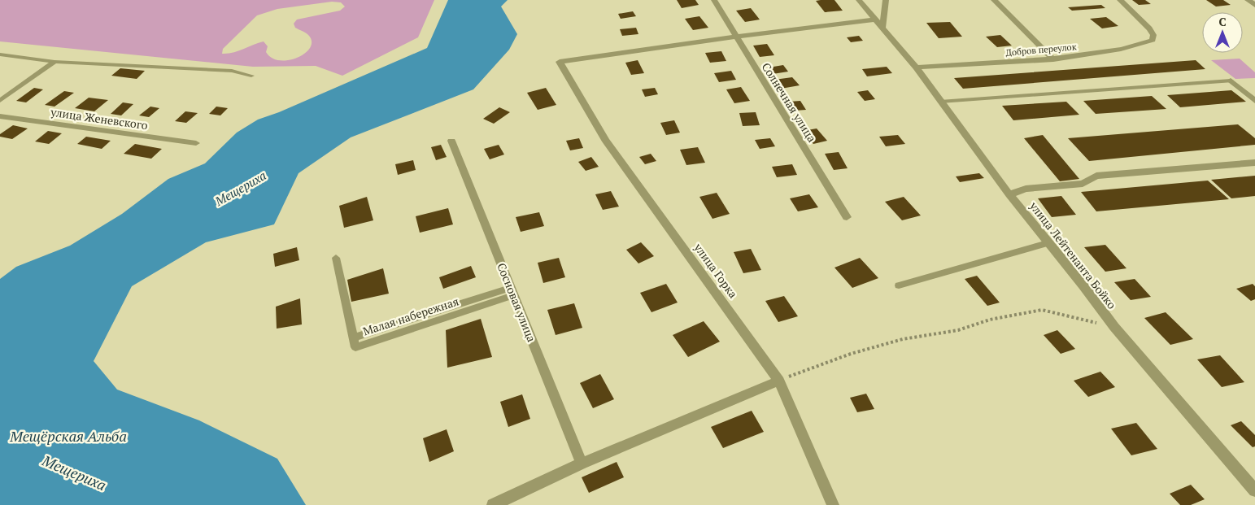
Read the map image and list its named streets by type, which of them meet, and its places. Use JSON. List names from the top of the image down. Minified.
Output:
{"streets":{"street":["Добров переулок","Солнечная улица","улица Женевского","улица Лейтенанта Бойко","улица Горка","Сосновая улица"],"lane":["Малая набережная"]},"crossings":[["Добров переулок","улица Лейтенанта Бойко"],["Солнечная улица","улица Горка"],["Сосновая улица","Малая набережная"]],"water":["Мещериха","Мещёрская Альба"],"north":"top"}
